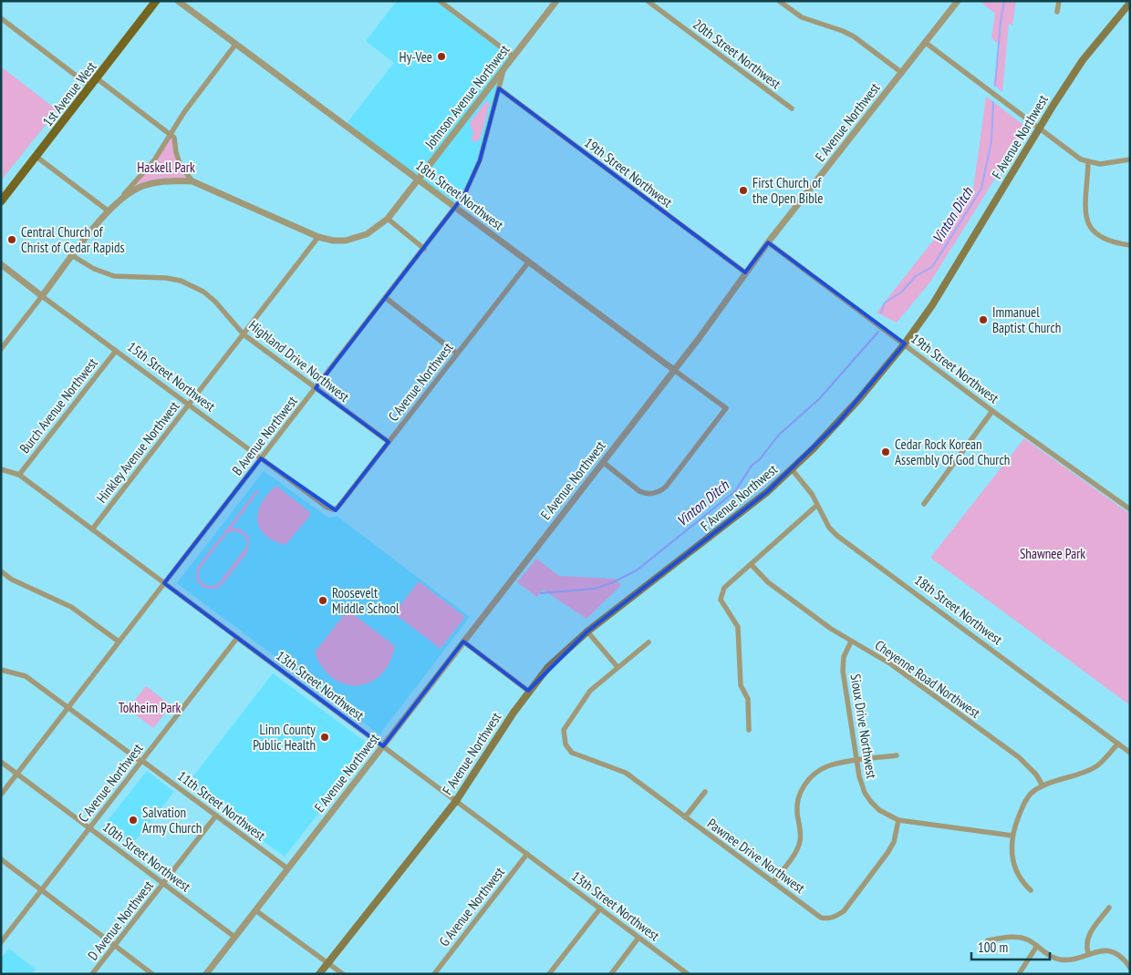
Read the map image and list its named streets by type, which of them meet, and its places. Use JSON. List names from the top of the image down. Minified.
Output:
{"streets":{"main road":["1st Avenue West","F Avenue Northwest"],"street":["20th Street Northwest","Johnson Avenue Northwest","E Avenue Northwest","19th Street Northwest","18th Street Northwest","Highland Drive Northwest","15th Street Northwest","C Avenue Northwest","Burch Avenue Northwest","B Avenue Northwest","Hinkley Avenue Northwest","Cheyenne Road Northwest","13th Street Northwest","Sioux Drive Northwest","11th Street Northwest","Pawnee Drive Northwest","10th Street Northwest","G Avenue Northwest","D Avenue Northwest"]},"crossings":[["Johnson Avenue Northwest","18th Street Northwest"],["Johnson Avenue Northwest","Highland Drive Northwest"],["Johnson Avenue Northwest","15th Street Northwest"],["Johnson Avenue Northwest","B Avenue Northwest"],["Johnson Avenue Northwest","Hinkley Avenue Northwest"],["E Avenue Northwest","19th Street Northwest"],["E Avenue Northwest","18th Street Northwest"],["E Avenue Northwest","13th Street Northwest"],["E Avenue Northwest","11th Street Northwest"],["E Avenue Northwest","10th Street Northwest"],["F Avenue Northwest","19th Street Northwest"],["F Avenue Northwest","18th Street Northwest"],["F Avenue Northwest","13th Street Northwest"],["19th Street Northwest","B Avenue Northwest"],["18th Street Northwest","C Avenue Northwest"],["18th Street Northwest","B Avenue Northwest"],["Highland Drive Northwest","C Avenue Northwest"],["Highland Drive Northwest","B Avenue Northwest"],["Highland Drive Northwest","Hinkley Avenue Northwest"],["15th Street Northwest","C Avenue Northwest"],["15th Street Northwest","Burch Avenue Northwest"],["15th Street Northwest","B Avenue Northwest"],["15th Street Northwest","Hinkley Avenue Northwest"],["C Avenue Northwest","13th Street Northwest"],["C Avenue Northwest","11th Street Northwest"],["C Avenue Northwest","10th Street Northwest"],["Burch Avenue Northwest","13th Street Northwest"],["B Avenue Northwest","13th Street Northwest"],["B Avenue Northwest","11th Street Northwest"],["B Avenue Northwest","10th Street Northwest"],["Hinkley Avenue Northwest","13th Street Northwest"],["Cheyenne Road Northwest","Sioux Drive Northwest"],["13th Street Northwest","G Avenue Northwest"],["Sioux Drive Northwest","Pawnee Drive Northwest"],["11th Street Northwest","D Avenue Northwest"],["10th Street Northwest","D Avenue Northwest"]],"water":["Vinton Ditch"],"parks":["Haskell Park","Shawnee Park","Tokheim Park"],"places":["Hy-Vee","First Church of the Open Bible","Central Church of Christ of Cedar Rapids","Immanuel Baptist Church","Cedar Rock Korean Assembly Of God Church","Roosevelt Middle School","Linn County Public Health","Salvation Army Church"],"scale_bar":"100 m"}
